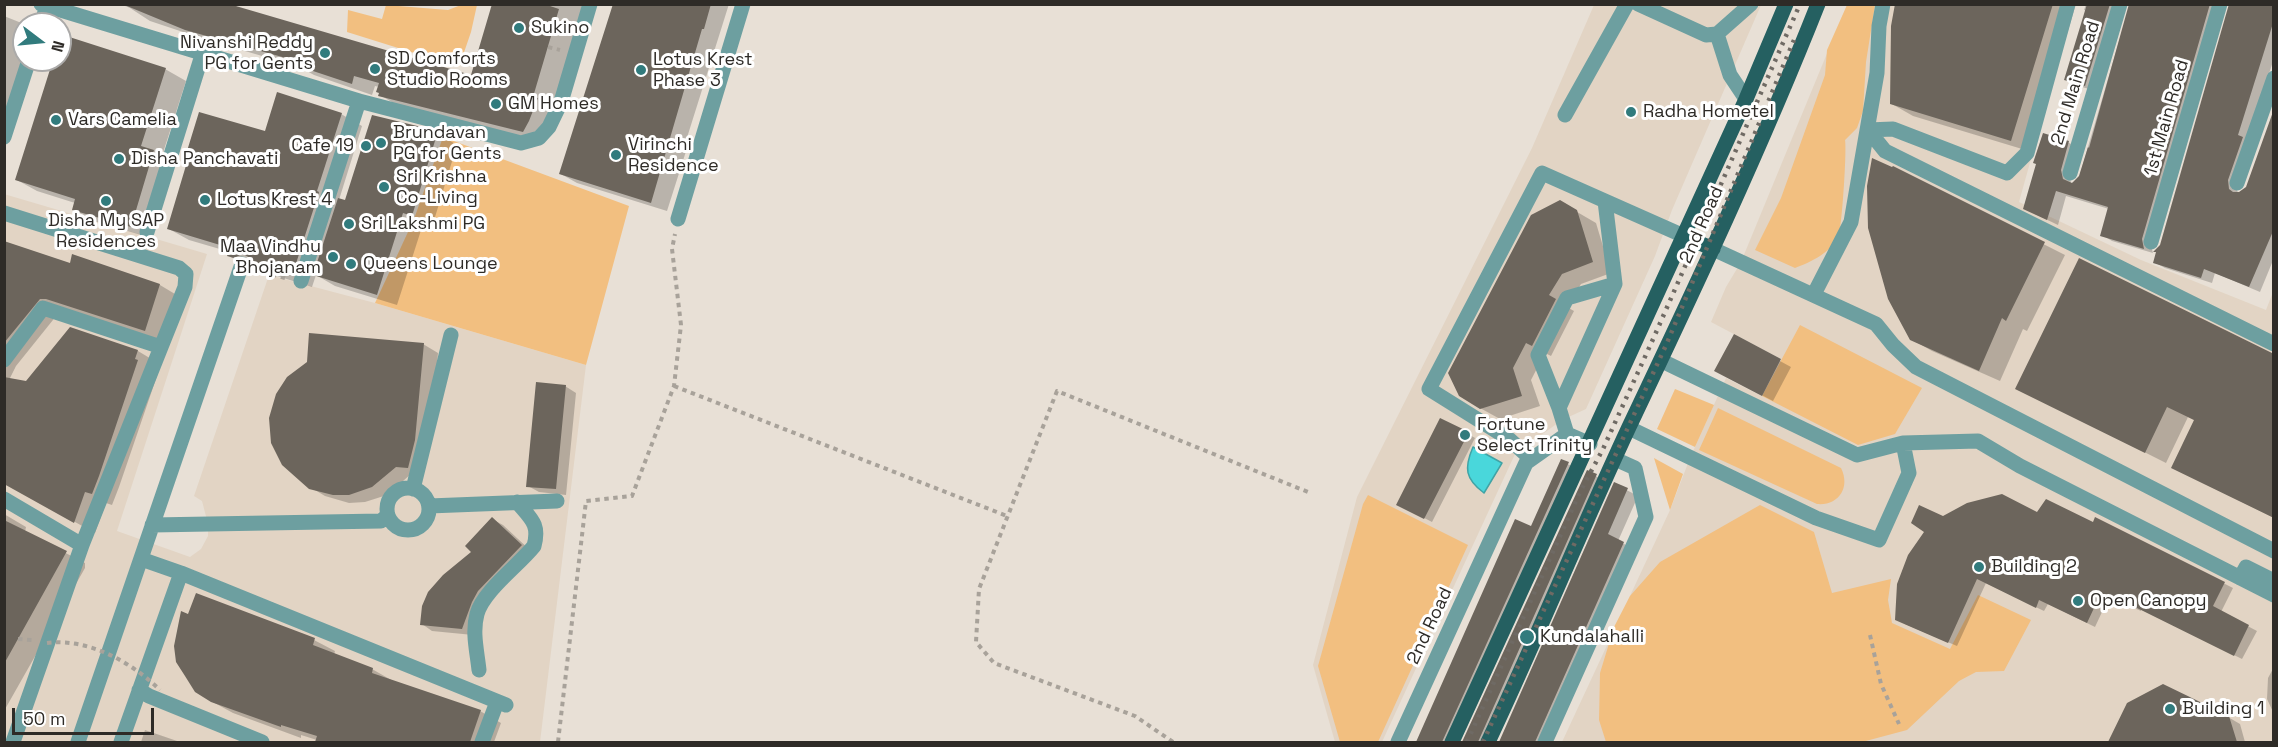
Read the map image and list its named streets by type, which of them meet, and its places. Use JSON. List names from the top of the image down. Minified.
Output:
{"streets":{"main road":["2nd Road"],"street":["2nd Main Road","1st Main Road"]},"places":["Sukino","Nivanshi Reddy PG for Gents","SD Comforts Studio Rooms","Lotus Krest Phase 3","GM Homes","Radha Hometel","Vars Camelia","Brundavan PG for Gents","Cafe 19","Virinchi Residence","Disha Panchavati","Sri Krishna Co-Living","Lotus Krest 4","Disha My SAP Residences","Sri Lakshmi PG","Maa Vindhu Bhojanam","Queens Lounge","Fortune Select Trinity","Building 2","Open Canopy","Kundalahalli","Building 1"],"scale_bar":"50 m","north":"right"}
